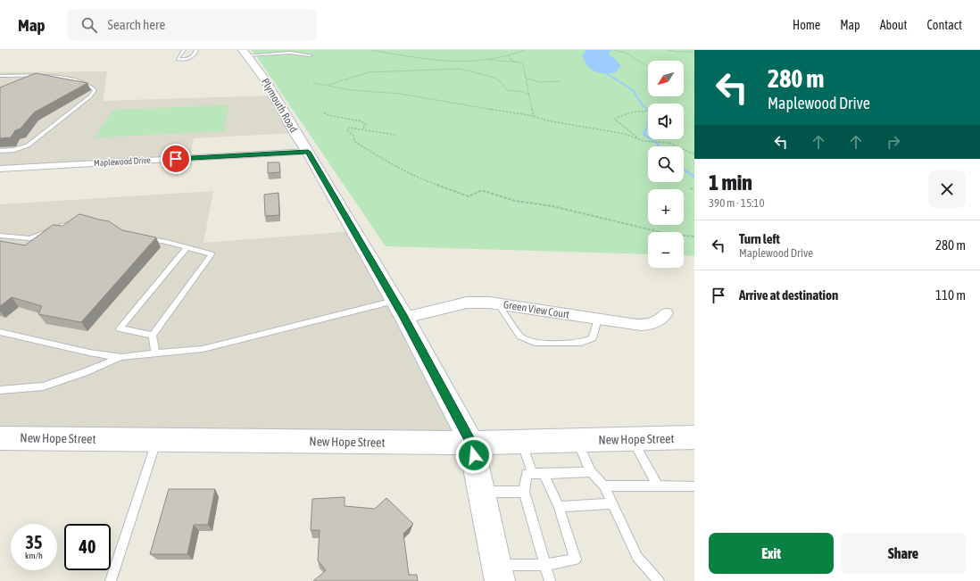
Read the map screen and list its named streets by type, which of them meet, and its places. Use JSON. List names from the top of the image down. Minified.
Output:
{"streets":{"street":["Plymouth Road","Maplewood Drive","Green View Court","New Hope Street"]},"crossings":[["Plymouth Road","Maplewood Drive"],["Plymouth Road","Green View Court"],["Plymouth Road","New Hope Street"]],"north":"bottom left","page":{"header":"Map","search":"Search here","nav":["Home","Map","About","Contact"],"turn":["280 m","Maplewood Drive"],"map_buttons":["+","−"],"heading":["1 min","390 m · 15:10"],"list":[{"name":"Turn left","note":"Maplewood Drive","value":"280 m"},{"name":"Arrive at destination","value":"110 m"}],"speed":"35 km/h","limit":"40","buttons":["Exit","Share"]}}
